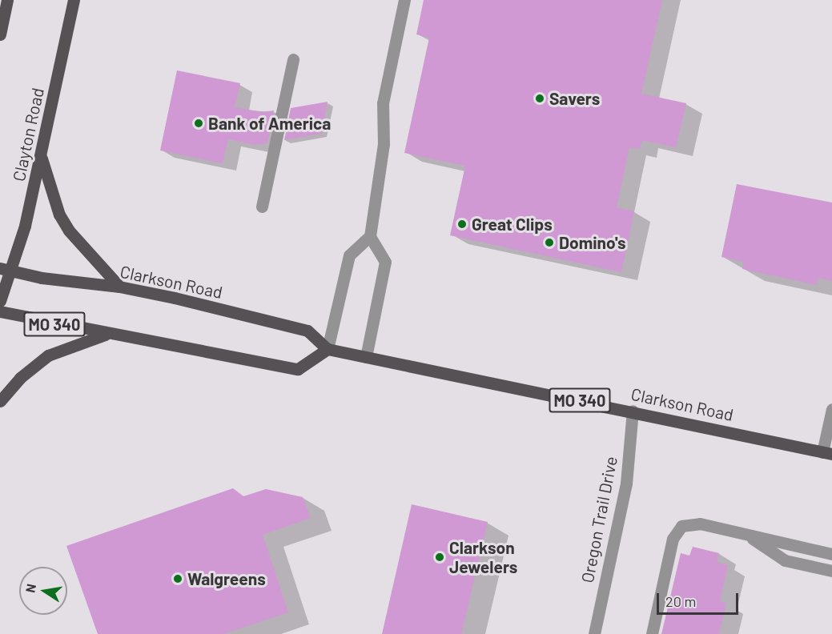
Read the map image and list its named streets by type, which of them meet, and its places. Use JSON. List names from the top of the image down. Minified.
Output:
{"streets":{"main road":["Clayton Road","Clarkson Road","MO 340"],"lane":["Oregon Trail Drive"]},"crossings":[["Clayton Road","Clarkson Road"],["Clarkson Road","MO 340"],["Clarkson Road","Oregon Trail Drive"]],"places":["Savers","Bank of America","Great Clips","Domino's","Clarkson Jewelers","Walgreens"],"scale_bar":"20 m","north":"left"}
